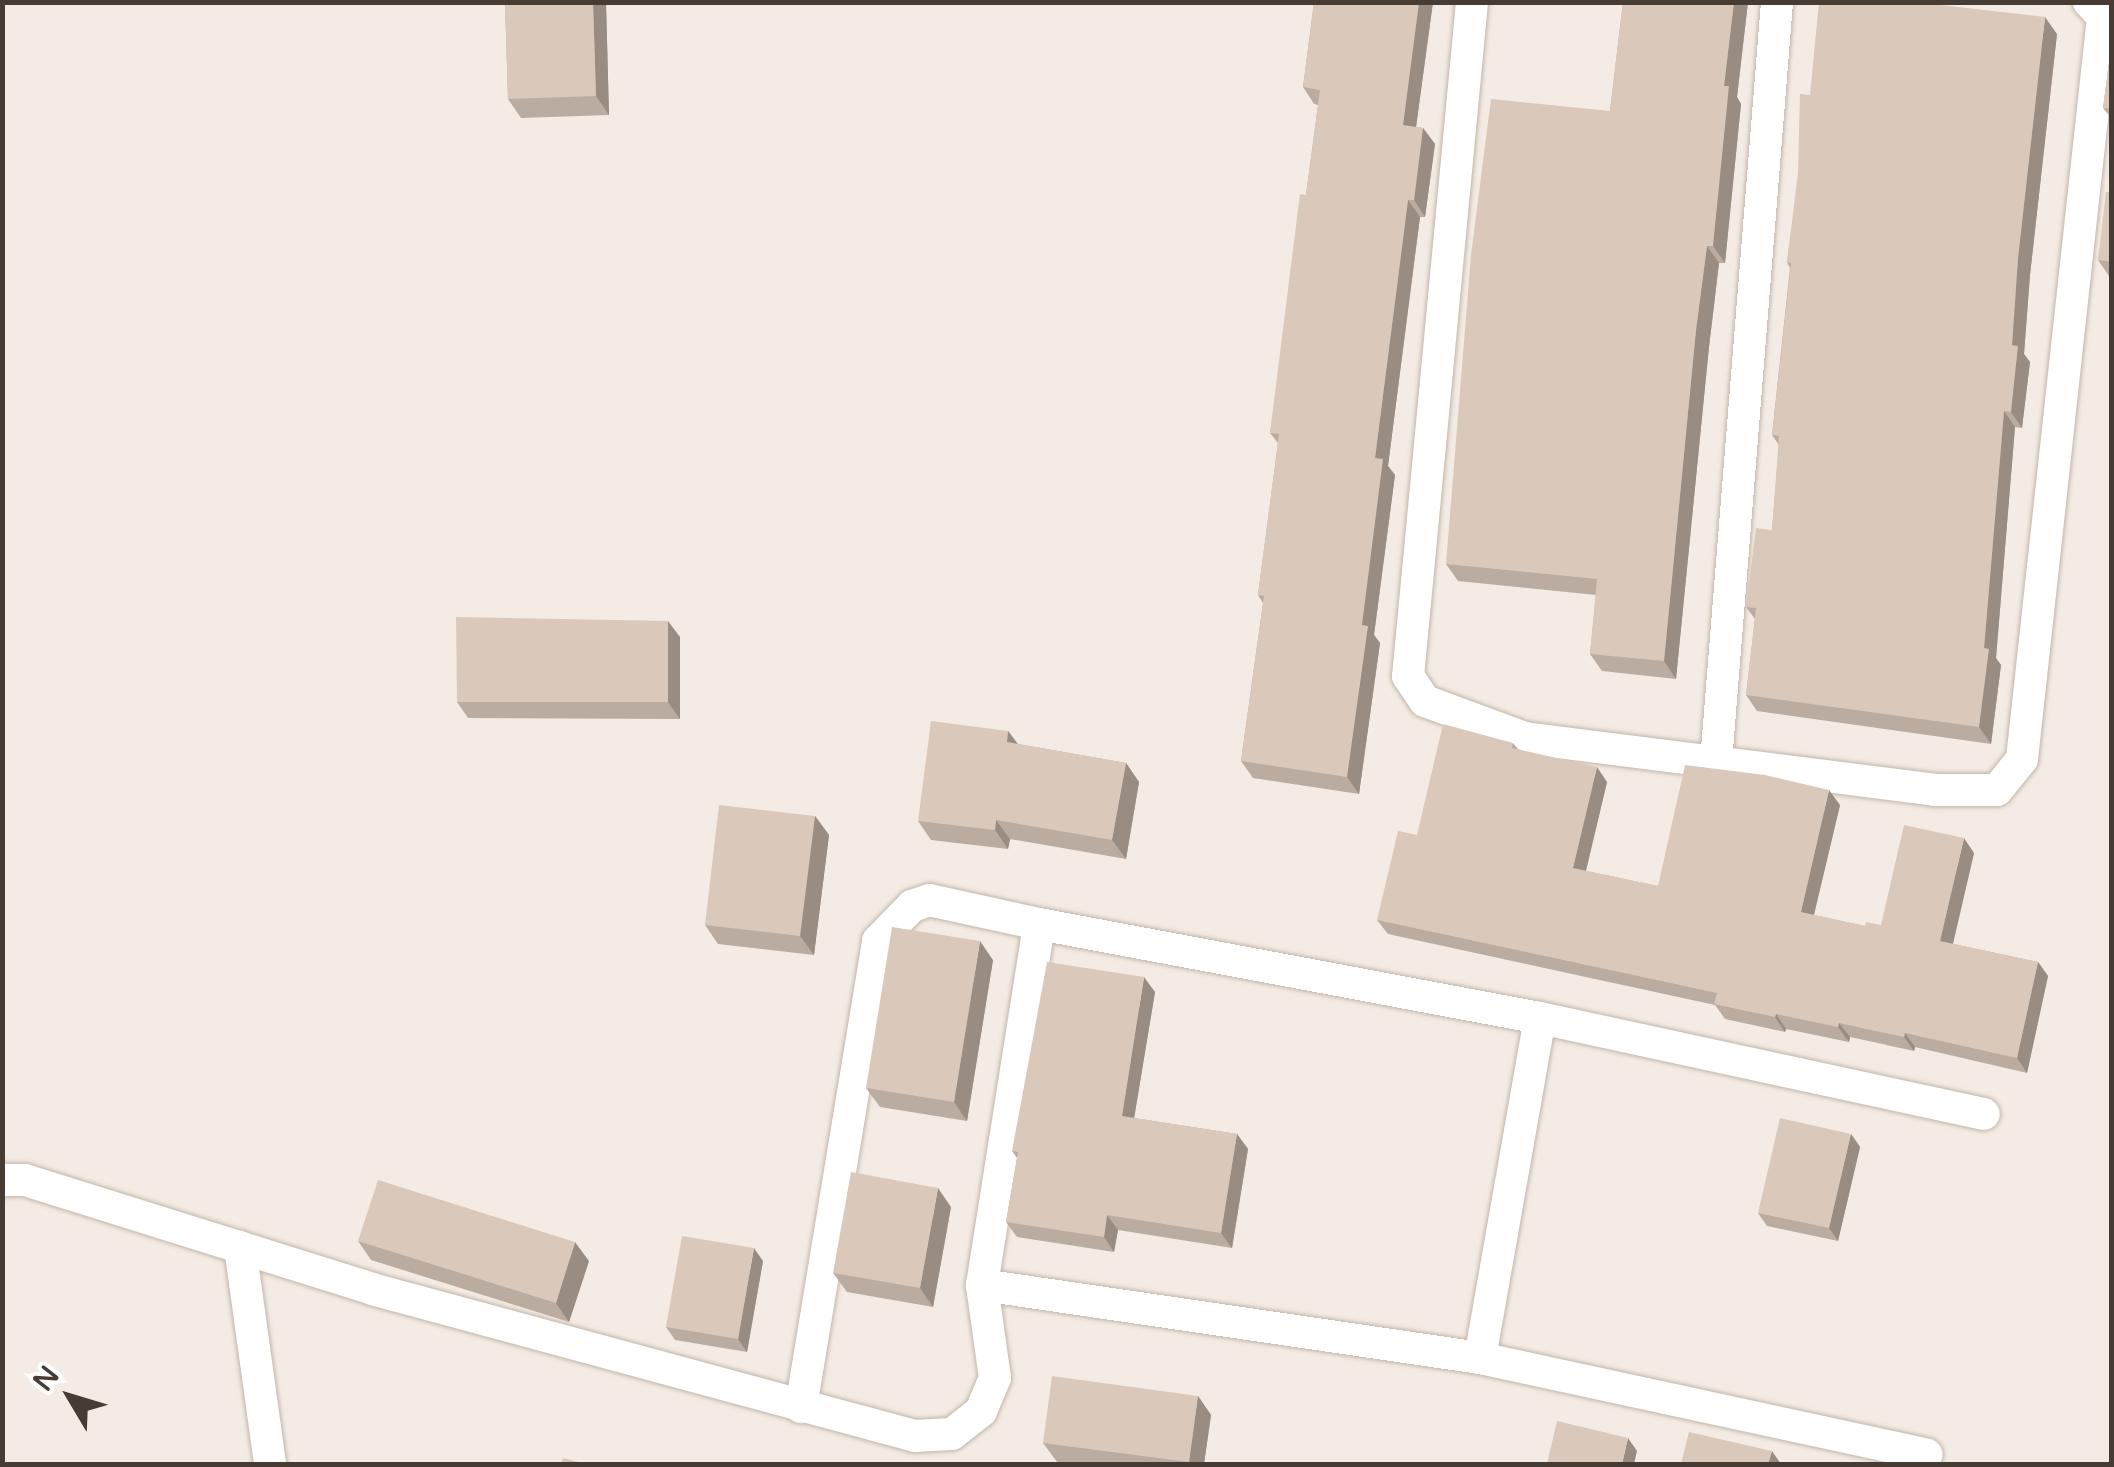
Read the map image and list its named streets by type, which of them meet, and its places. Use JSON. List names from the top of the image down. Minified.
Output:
{"north":"top left"}
